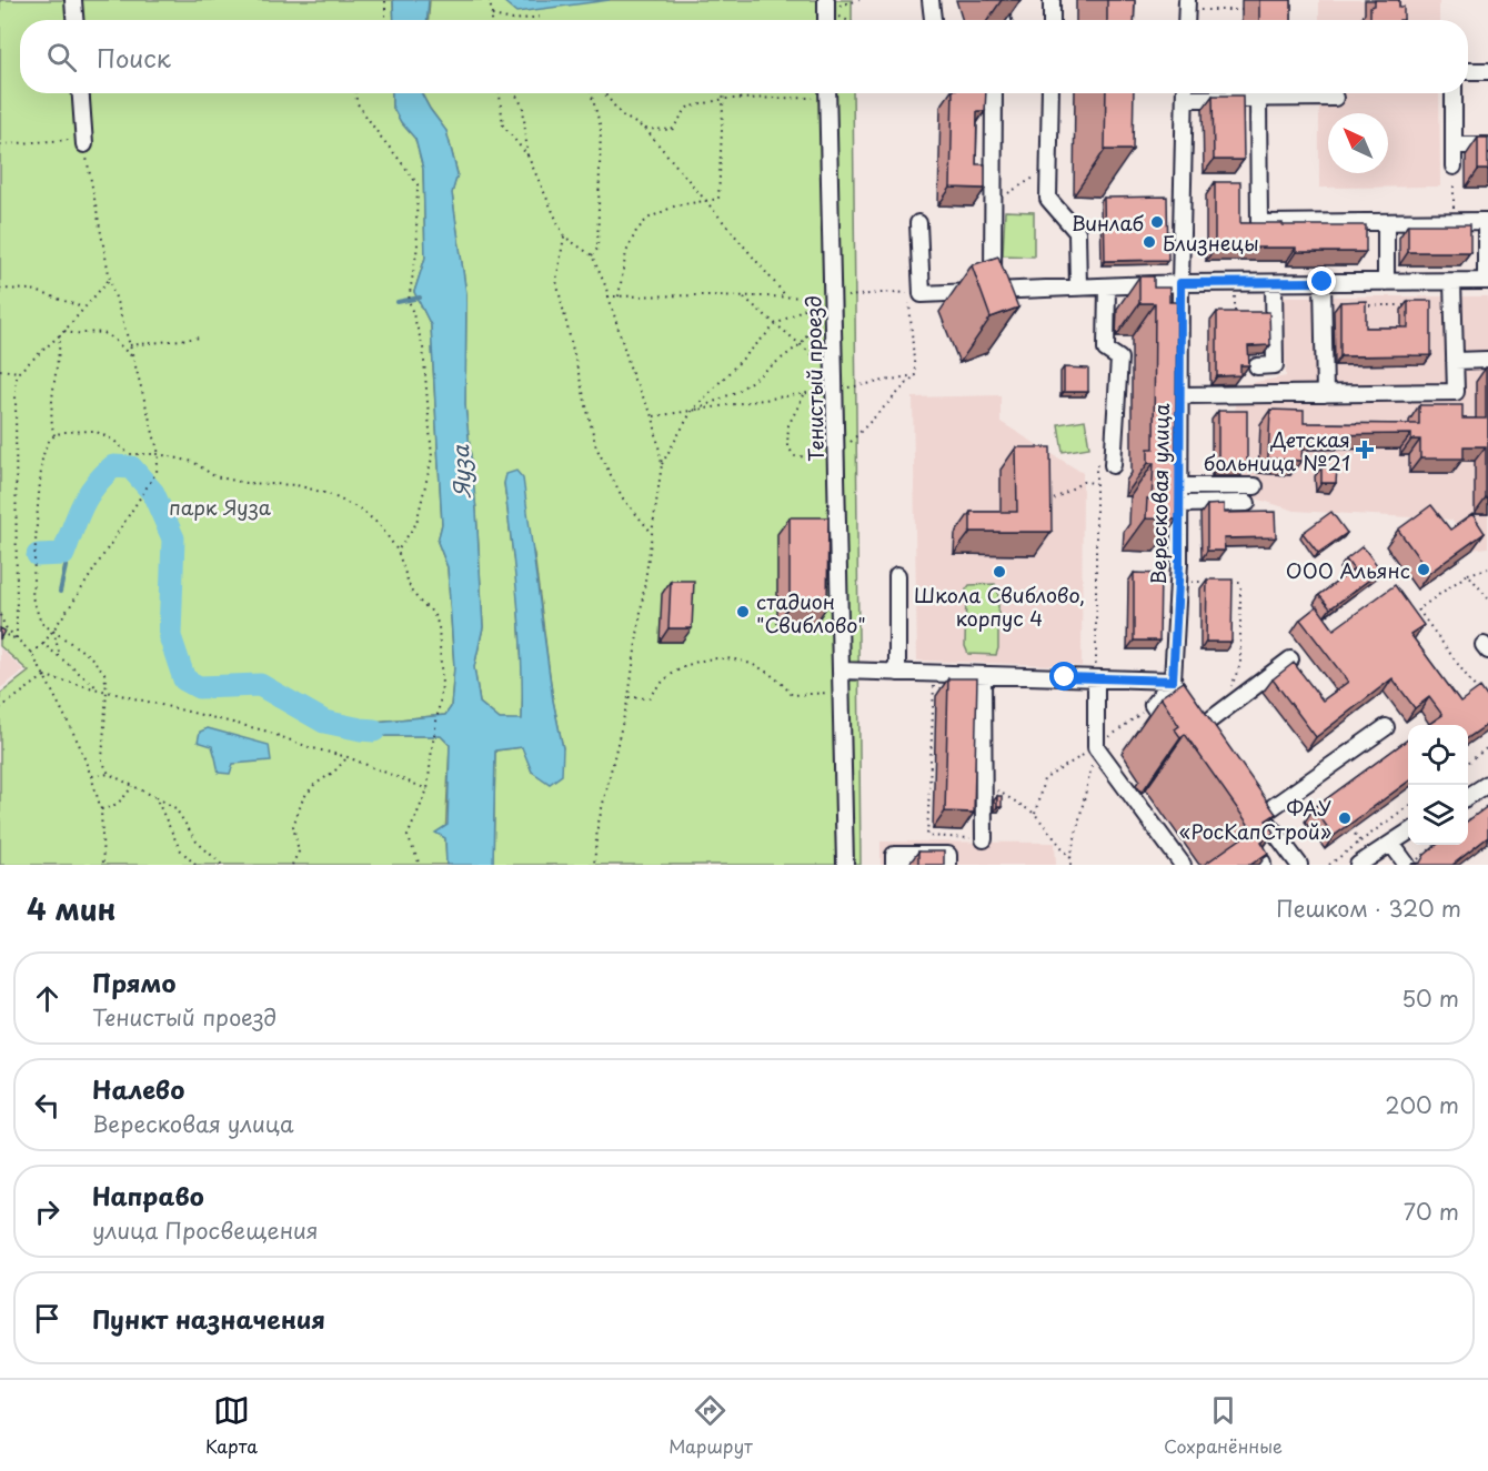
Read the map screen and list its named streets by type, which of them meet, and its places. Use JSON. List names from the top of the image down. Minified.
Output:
{"streets":{"street":["Тенистый проезд","Вересковая улица"]},"water":["Яуза"],"parks":["парк Яуза"],"places":{"other":["Винлаб","Близнецы","ООО Альянс","Школа Свиблово, корпус 4","стадион \"Свиблово\"","ФАУ «РосКапСтрой»"],"health":["Детская больница №21"]},"north":"top left","page":{"search":"Поиск","heading":["4 мин","Пешком · 320 m"],"list":[["Прямо","Тенистый проезд","50 m"],["Налево","Вересковая улица","200 m"],["Направо","улица Просвещения","70 m"],"Пункт назначения"],"nav":["Карта","Маршрут","Сохранённые"]}}
